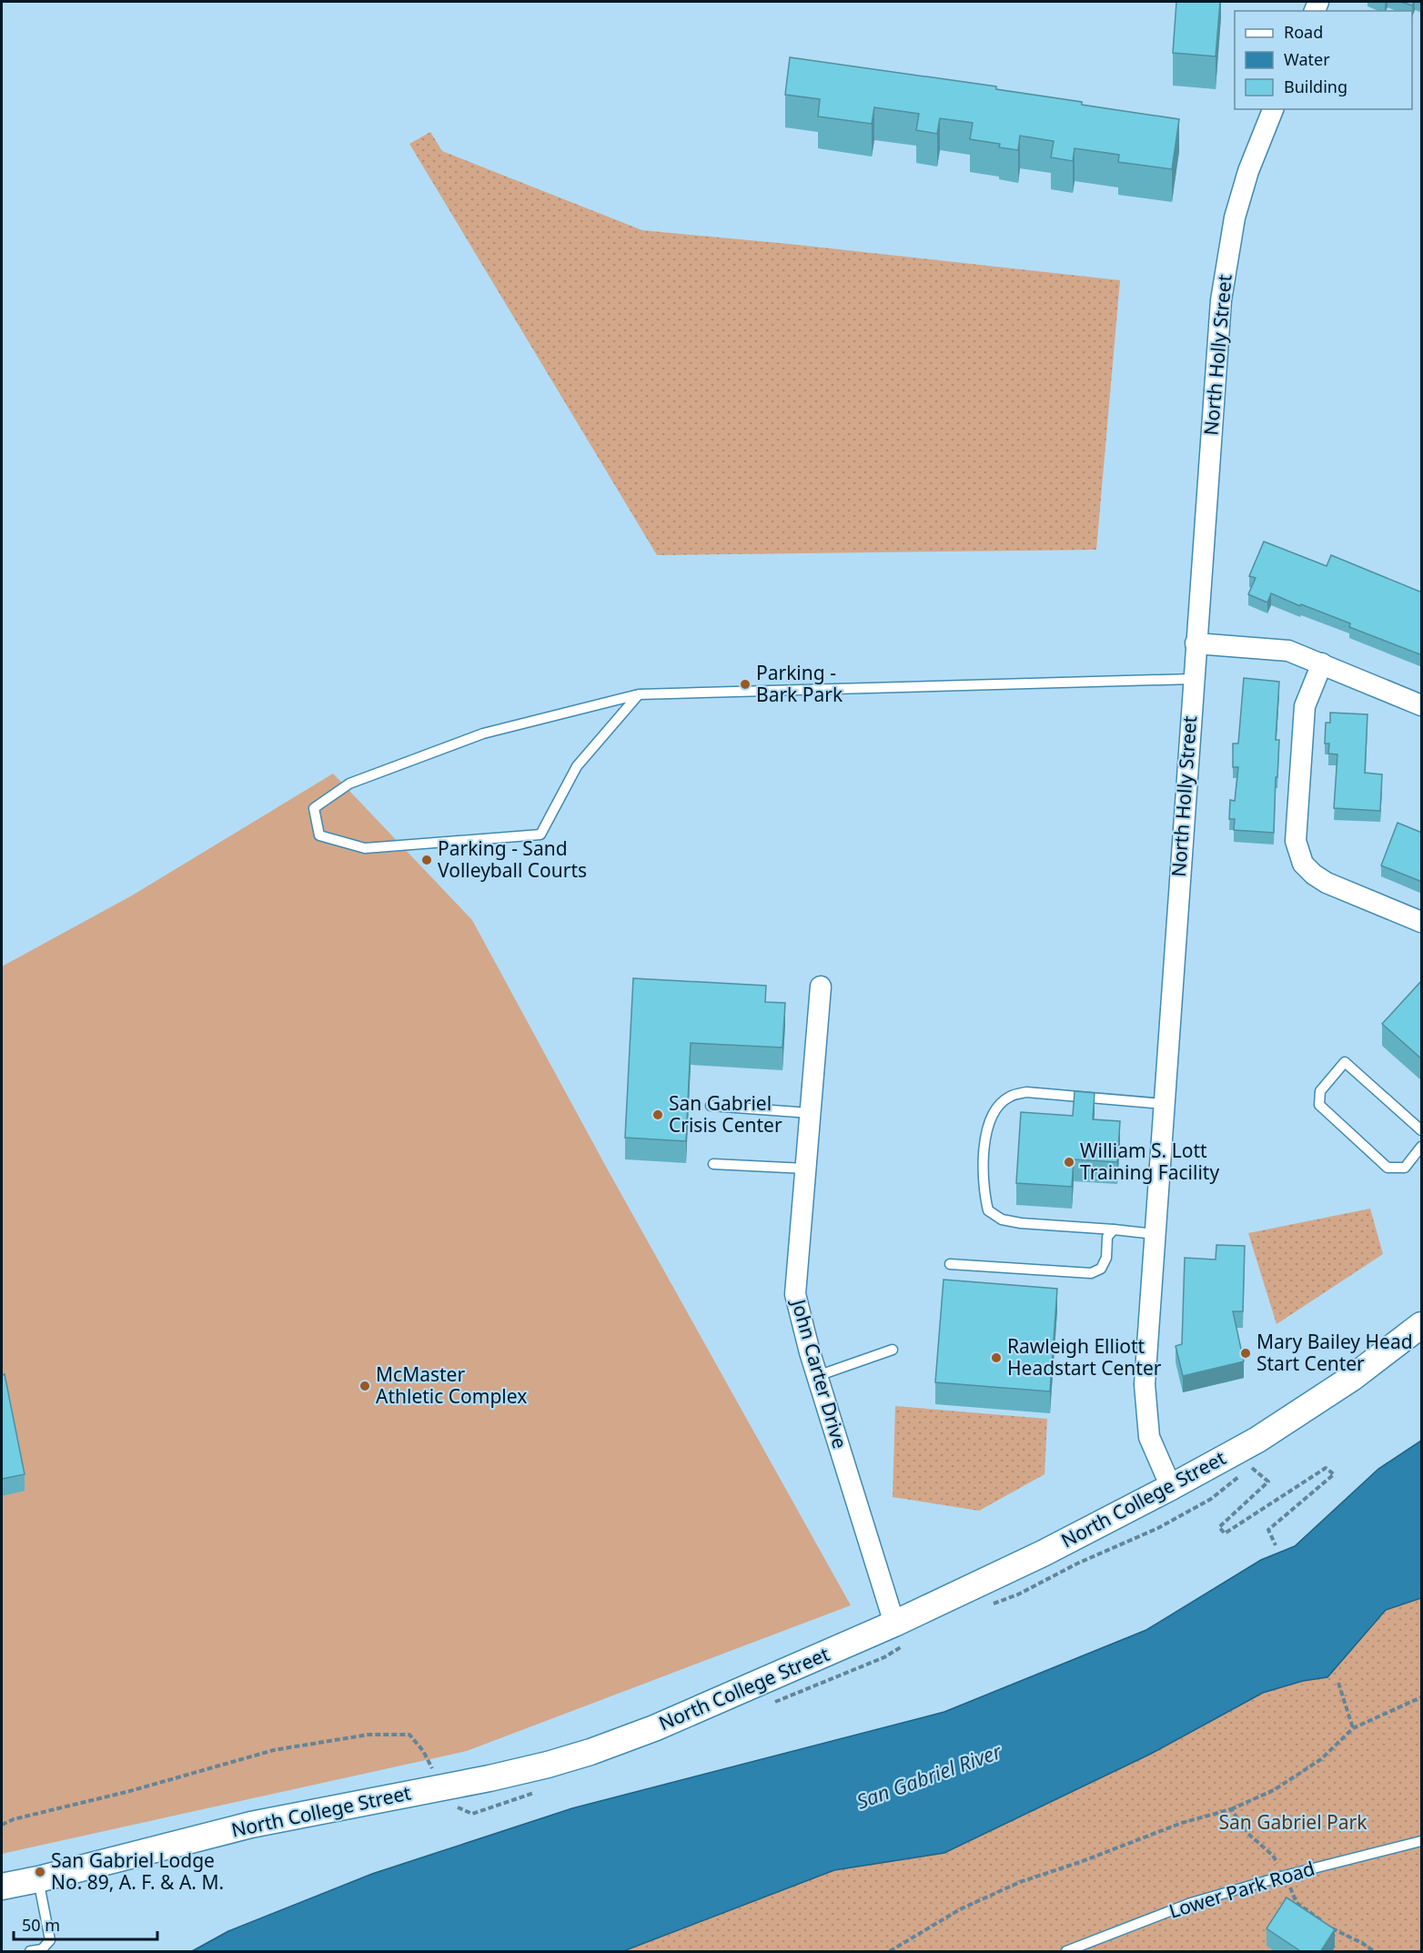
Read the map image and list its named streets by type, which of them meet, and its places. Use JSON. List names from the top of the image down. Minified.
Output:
{"streets":{"street":["North Holly Street","John Carter Drive","North College Street"],"lane":["Lower Park Road"]},"crossings":[["North Holly Street","North College Street"],["John Carter Drive","North College Street"]],"water":["San Gabriel River"],"parks":["San Gabriel Park"],"places":["Parking - Bark Park","Parking - Sand Volleyball Courts","San Gabriel Crisis Center","William S. Lott Training Facility","Mary Bailey Head Start Center","Rawleigh Elliott Headstart Center","McMaster Athletic Complex","San Gabriel Lodge No. 89, A. F. & A. M."],"legend":["Road","Water","Building"],"scale_bar":"50 m"}
